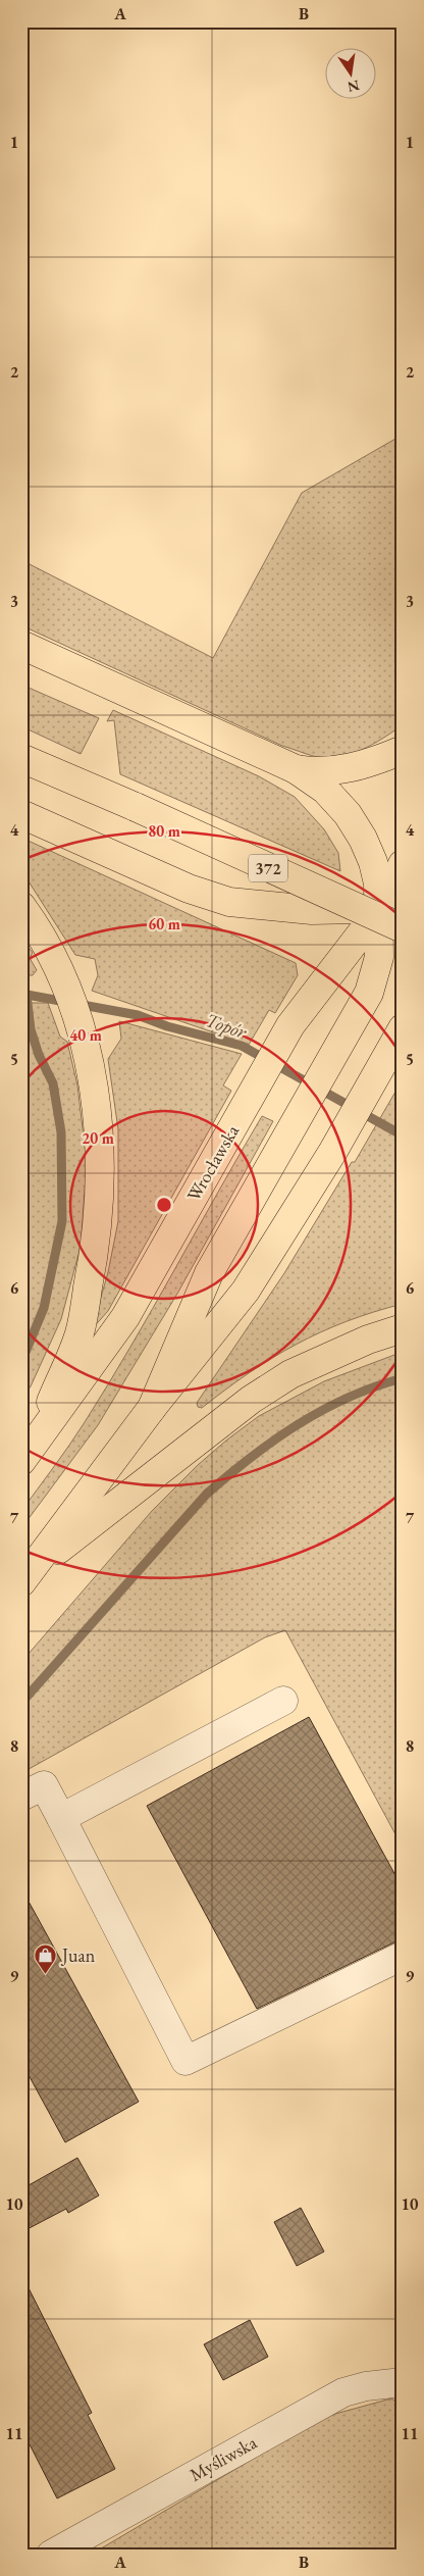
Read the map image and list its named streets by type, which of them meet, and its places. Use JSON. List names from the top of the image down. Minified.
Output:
{"streets":{"main road":["372","Wrocławska"],"street":["Myśliwska"]},"water":["Topór"],"places":{"shop":["Juan"]},"north":"bottom","grid":{"columns":["A","B"],"rows":["1","2","3","4","5","6","7","8","9","10","11"]},"rings":["80 m","60 m","40 m","20 m"]}
